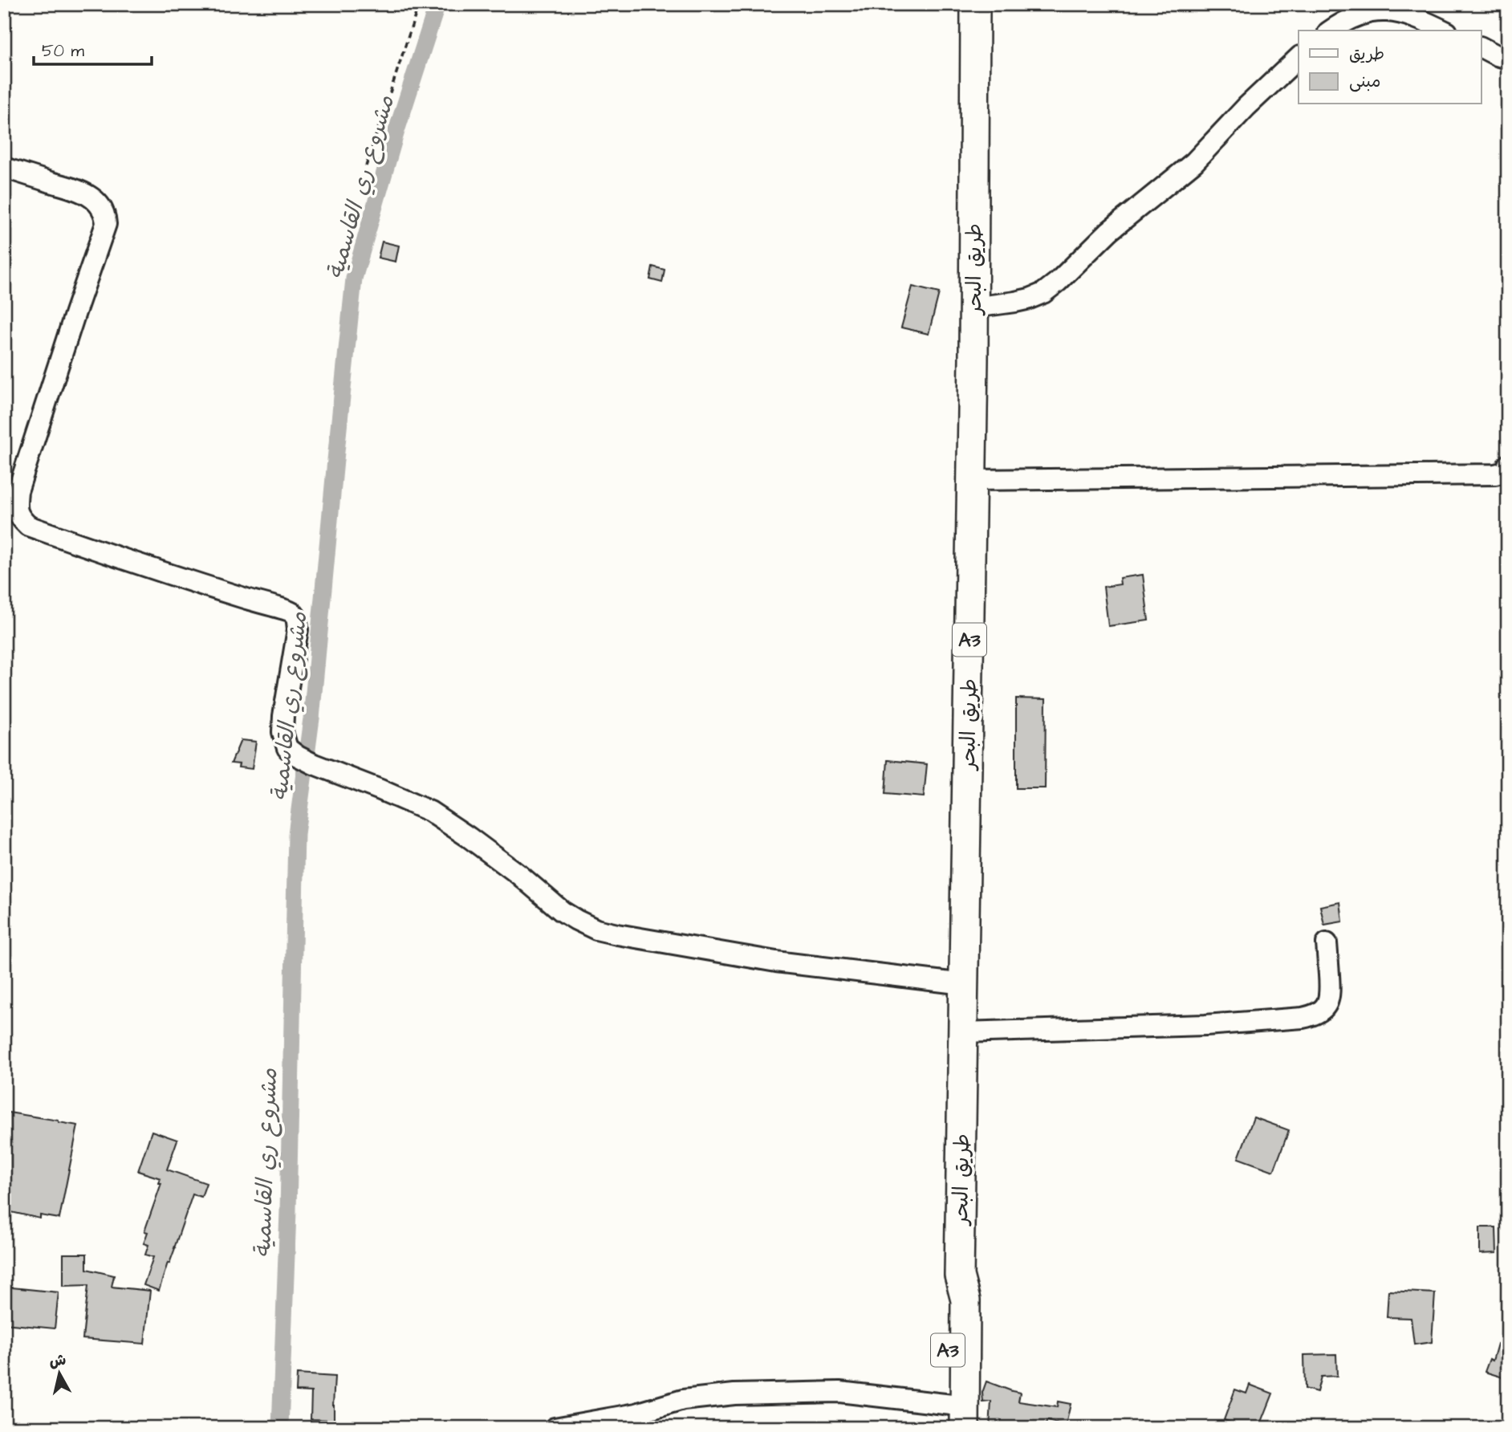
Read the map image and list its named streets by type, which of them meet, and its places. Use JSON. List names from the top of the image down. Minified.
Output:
{"streets":{"highway":["طريق البحر","A3"]},"water":["مشروع ري القاسمية"],"legend":["طريق","مبنى"],"scale_bar":"50 m","north":"top"}
